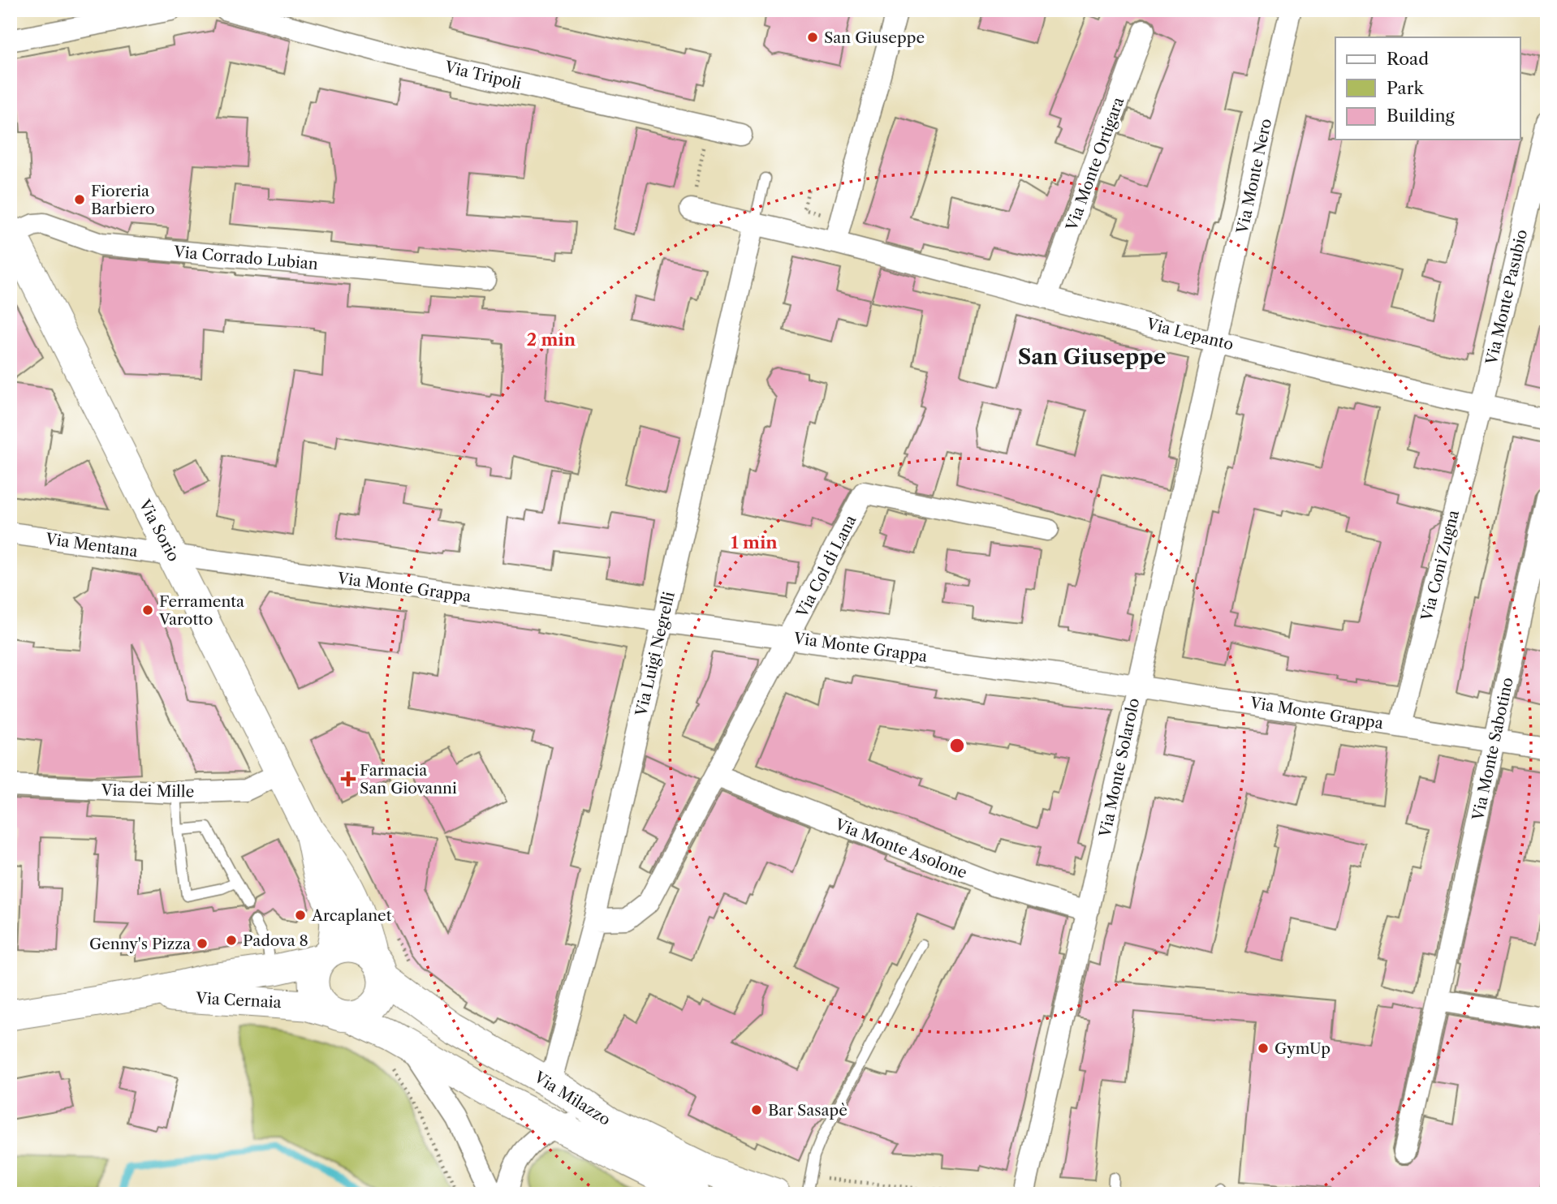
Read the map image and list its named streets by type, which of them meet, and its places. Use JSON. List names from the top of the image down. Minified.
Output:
{"streets":{"main road":["Via Sorio","Via Cernaia","Via Milazzo"],"street":["Via Tripoli","Via Monte Ortigara","Via Monte Nero","Via Corrado Lubian","Via Monte Pasubio","Via Lepanto","Via Mentana","Via Coni Zugna","Via Col di Lana","Via Monte Grappa","Via Luigi Negrelli","Via Monte Sabotino","Via Monte Solarolo","Via dei Mille","Via Monte Asolone"]},"crossings":[["Via Monte Ortigara","Via Lepanto"],["Via Monte Nero","Via Lepanto"],["Via Monte Nero","Via Monte Solarolo"],["Via Corrado Lubian","Via Sorio"],["Via Monte Pasubio","Via Lepanto"],["Via Monte Pasubio","Via Coni Zugna"],["Via Lepanto","Via Coni Zugna"],["Via Lepanto","Via Luigi Negrelli"],["Via Lepanto","Via Monte Solarolo"],["Via Sorio","Via Mentana"],["Via Sorio","Via Monte Grappa"],["Via Sorio","Via dei Mille"],["Via Sorio","Via Cernaia"],["Via Sorio","Via Milazzo"],["Via Mentana","Via Monte Grappa"],["Via Coni Zugna","Via Monte Grappa"],["Via Col di Lana","Via Monte Grappa"],["Via Col di Lana","Via Luigi Negrelli"],["Via Col di Lana","Via Monte Asolone"],["Via Monte Grappa","Via Luigi Negrelli"],["Via Monte Grappa","Via Monte Sabotino"],["Via Monte Grappa","Via Monte Solarolo"],["Via Luigi Negrelli","Via Milazzo"],["Via Monte Solarolo","Via Monte Asolone"],["Via Cernaia","Via Milazzo"]],"districts":["San Giuseppe"],"places":{"other":["San Giuseppe","Fioreria Barbiero","Ferramenta Varotto","Arcaplanet","Padova 8","Genny's Pizza","GymUp","Bar Sasapè"],"health":["Farmacia San Giovanni"]},"legend":["Road","Park","Building"],"rings":["2 min","1 min"]}
